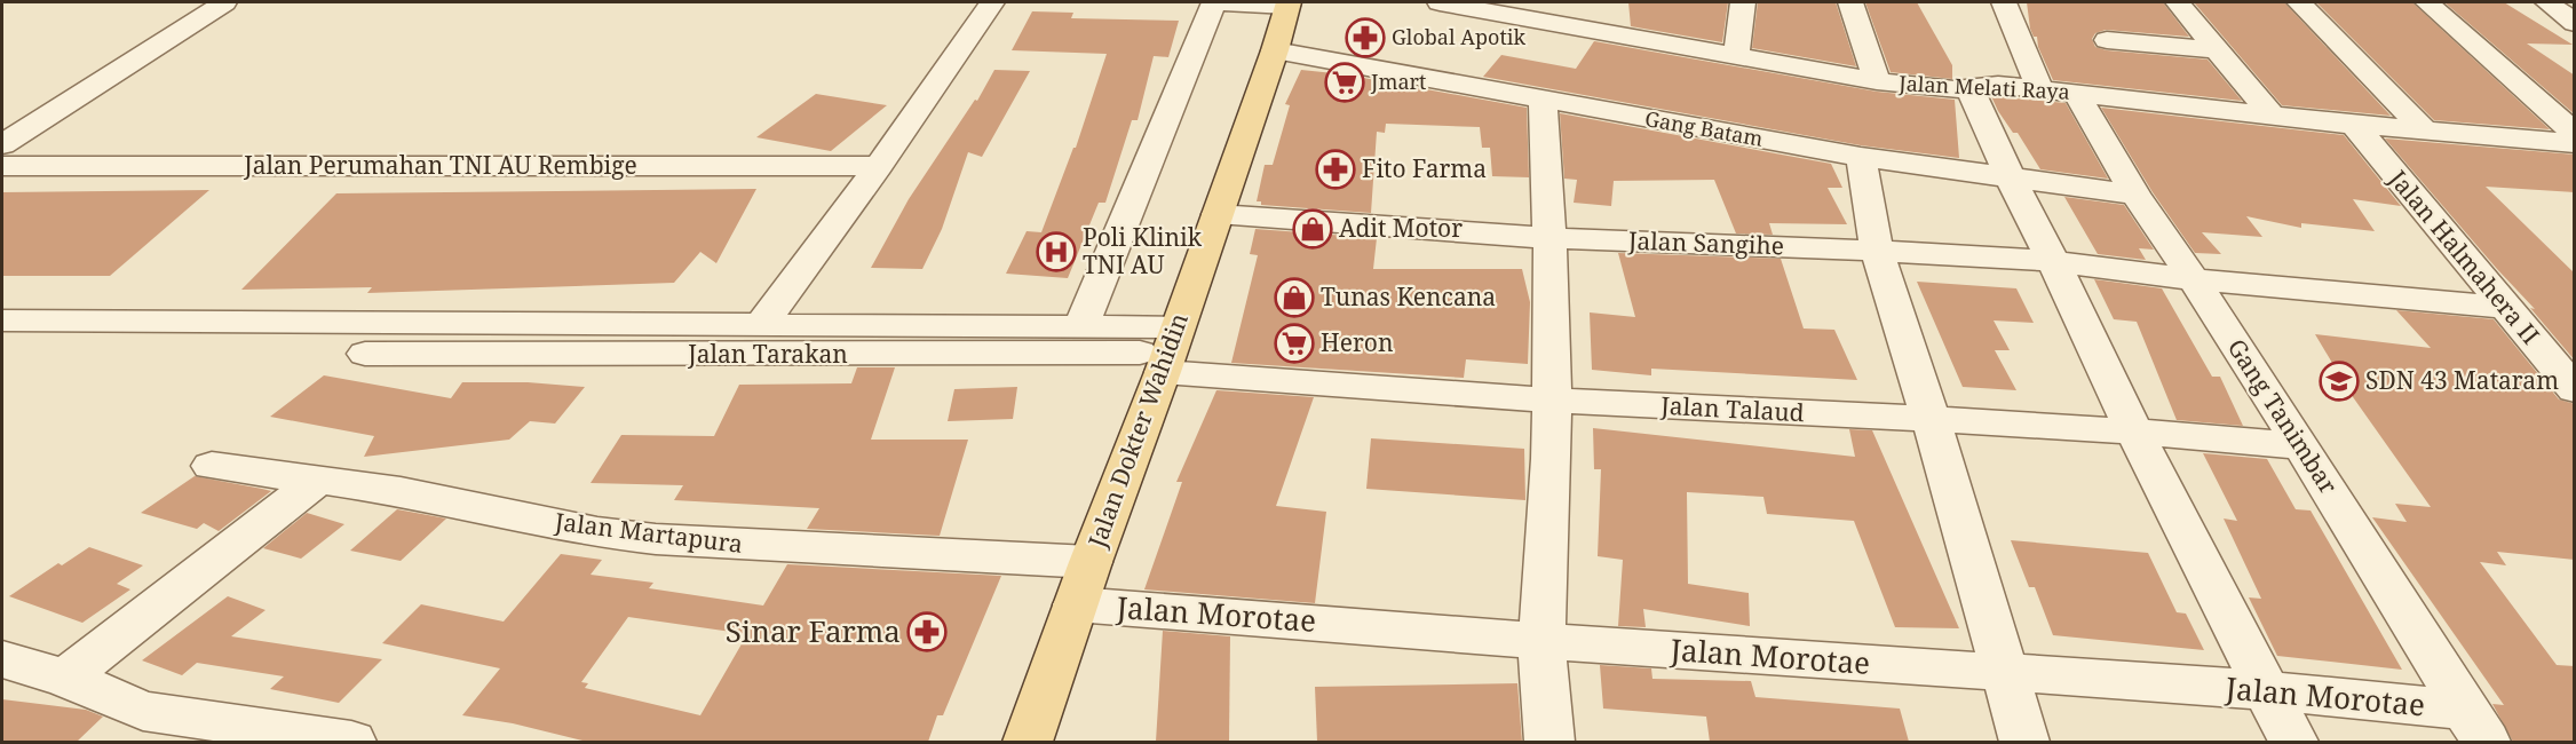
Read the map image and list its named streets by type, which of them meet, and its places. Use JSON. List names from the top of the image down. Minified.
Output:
{"streets":{"main road":["Jalan Dokter Wahidin"],"street":["Jalan Melati Raya","Gang Batam","Jalan Perumahan TNI AU Rembige","Jalan Sangihe","Jalan Halmahera II","Jalan Tarakan","Jalan Talaud","Gang Tanimbar","Jalan Martapura","Jalan Morotae"]},"crossings":[["Jalan Melati Raya","Jalan Halmahera II"],["Jalan Melati Raya","Gang Tanimbar"],["Gang Batam","Gang Tanimbar"],["Gang Batam","Jalan Dokter Wahidin"],["Jalan Sangihe","Jalan Halmahera II"],["Jalan Sangihe","Gang Tanimbar"],["Jalan Sangihe","Jalan Dokter Wahidin"],["Jalan Tarakan","Jalan Talaud"],["Jalan Tarakan","Jalan Dokter Wahidin"],["Jalan Talaud","Gang Tanimbar"],["Jalan Talaud","Jalan Dokter Wahidin"],["Gang Tanimbar","Jalan Morotae"],["Jalan Dokter Wahidin","Jalan Martapura"],["Jalan Dokter Wahidin","Jalan Morotae"],["Jalan Martapura","Jalan Morotae"]],"places":{"pharmacy":["Global Apotik","Fito Farma","Sinar Farma"],"supermarket":["Jmart","Heron"],"shop":["Adit Motor","Tunas Kencana"],"hospital":["Poli Klinik TNI AU"],"school or university":["SDN 43 Mataram"]}}
